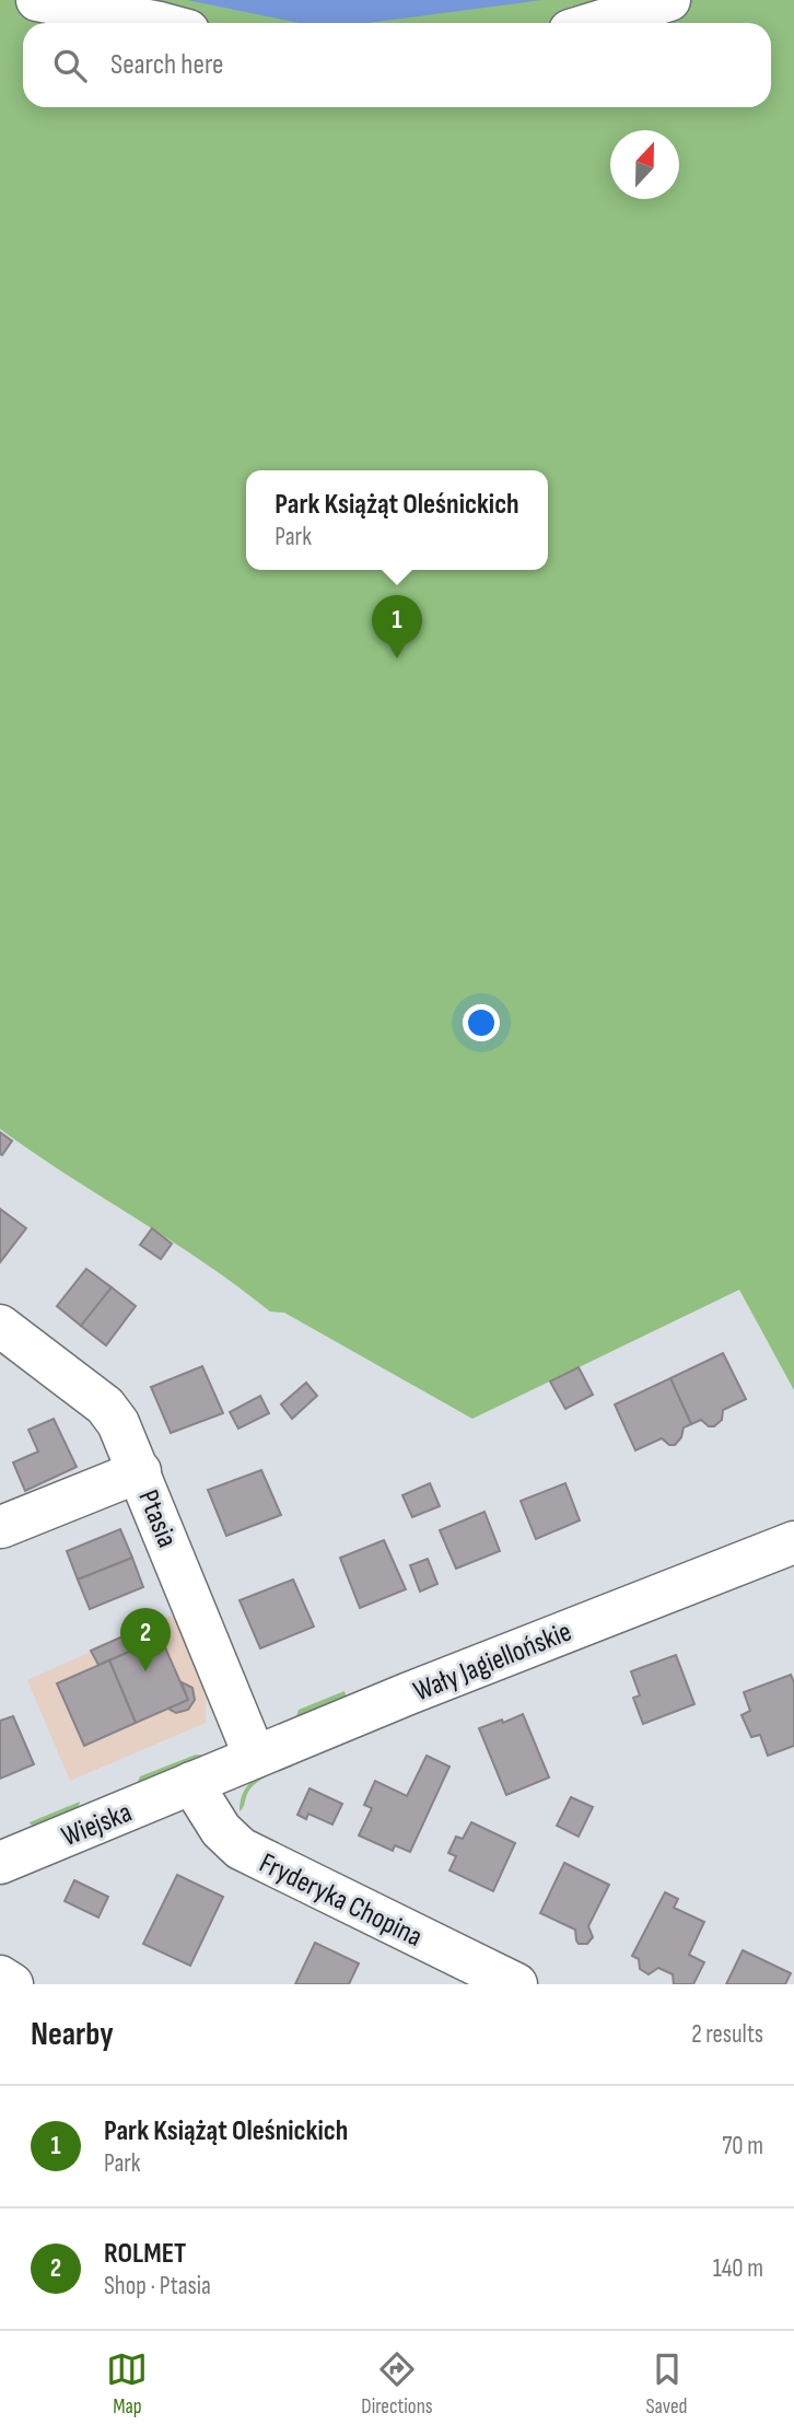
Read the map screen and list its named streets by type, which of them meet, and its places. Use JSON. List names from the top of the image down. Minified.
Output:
{"streets":{"street":["Ptasia","Wały Jagiellońskie","Wiejska","Fryderyka Chopina"]},"crossings":[["Ptasia","Wały Jagiellońskie"],["Wały Jagiellońskie","Wiejska"],["Wały Jagiellońskie","Fryderyka Chopina"],["Wiejska","Fryderyka Chopina"]],"north":"top","page":{"search":"Search here","popup":["Park Książąt Oleśnickich","Park"],"pins":["1","2"],"heading":["Nearby","2 results"],"list":[{"mark":"1","name":"Park Książąt Oleśnickich","note":"Park","value":"70 m"},{"mark":"2","name":"ROLMET","note":"Shop · Ptasia","value":"140 m"}],"nav":["Map","Directions","Saved"]}}
